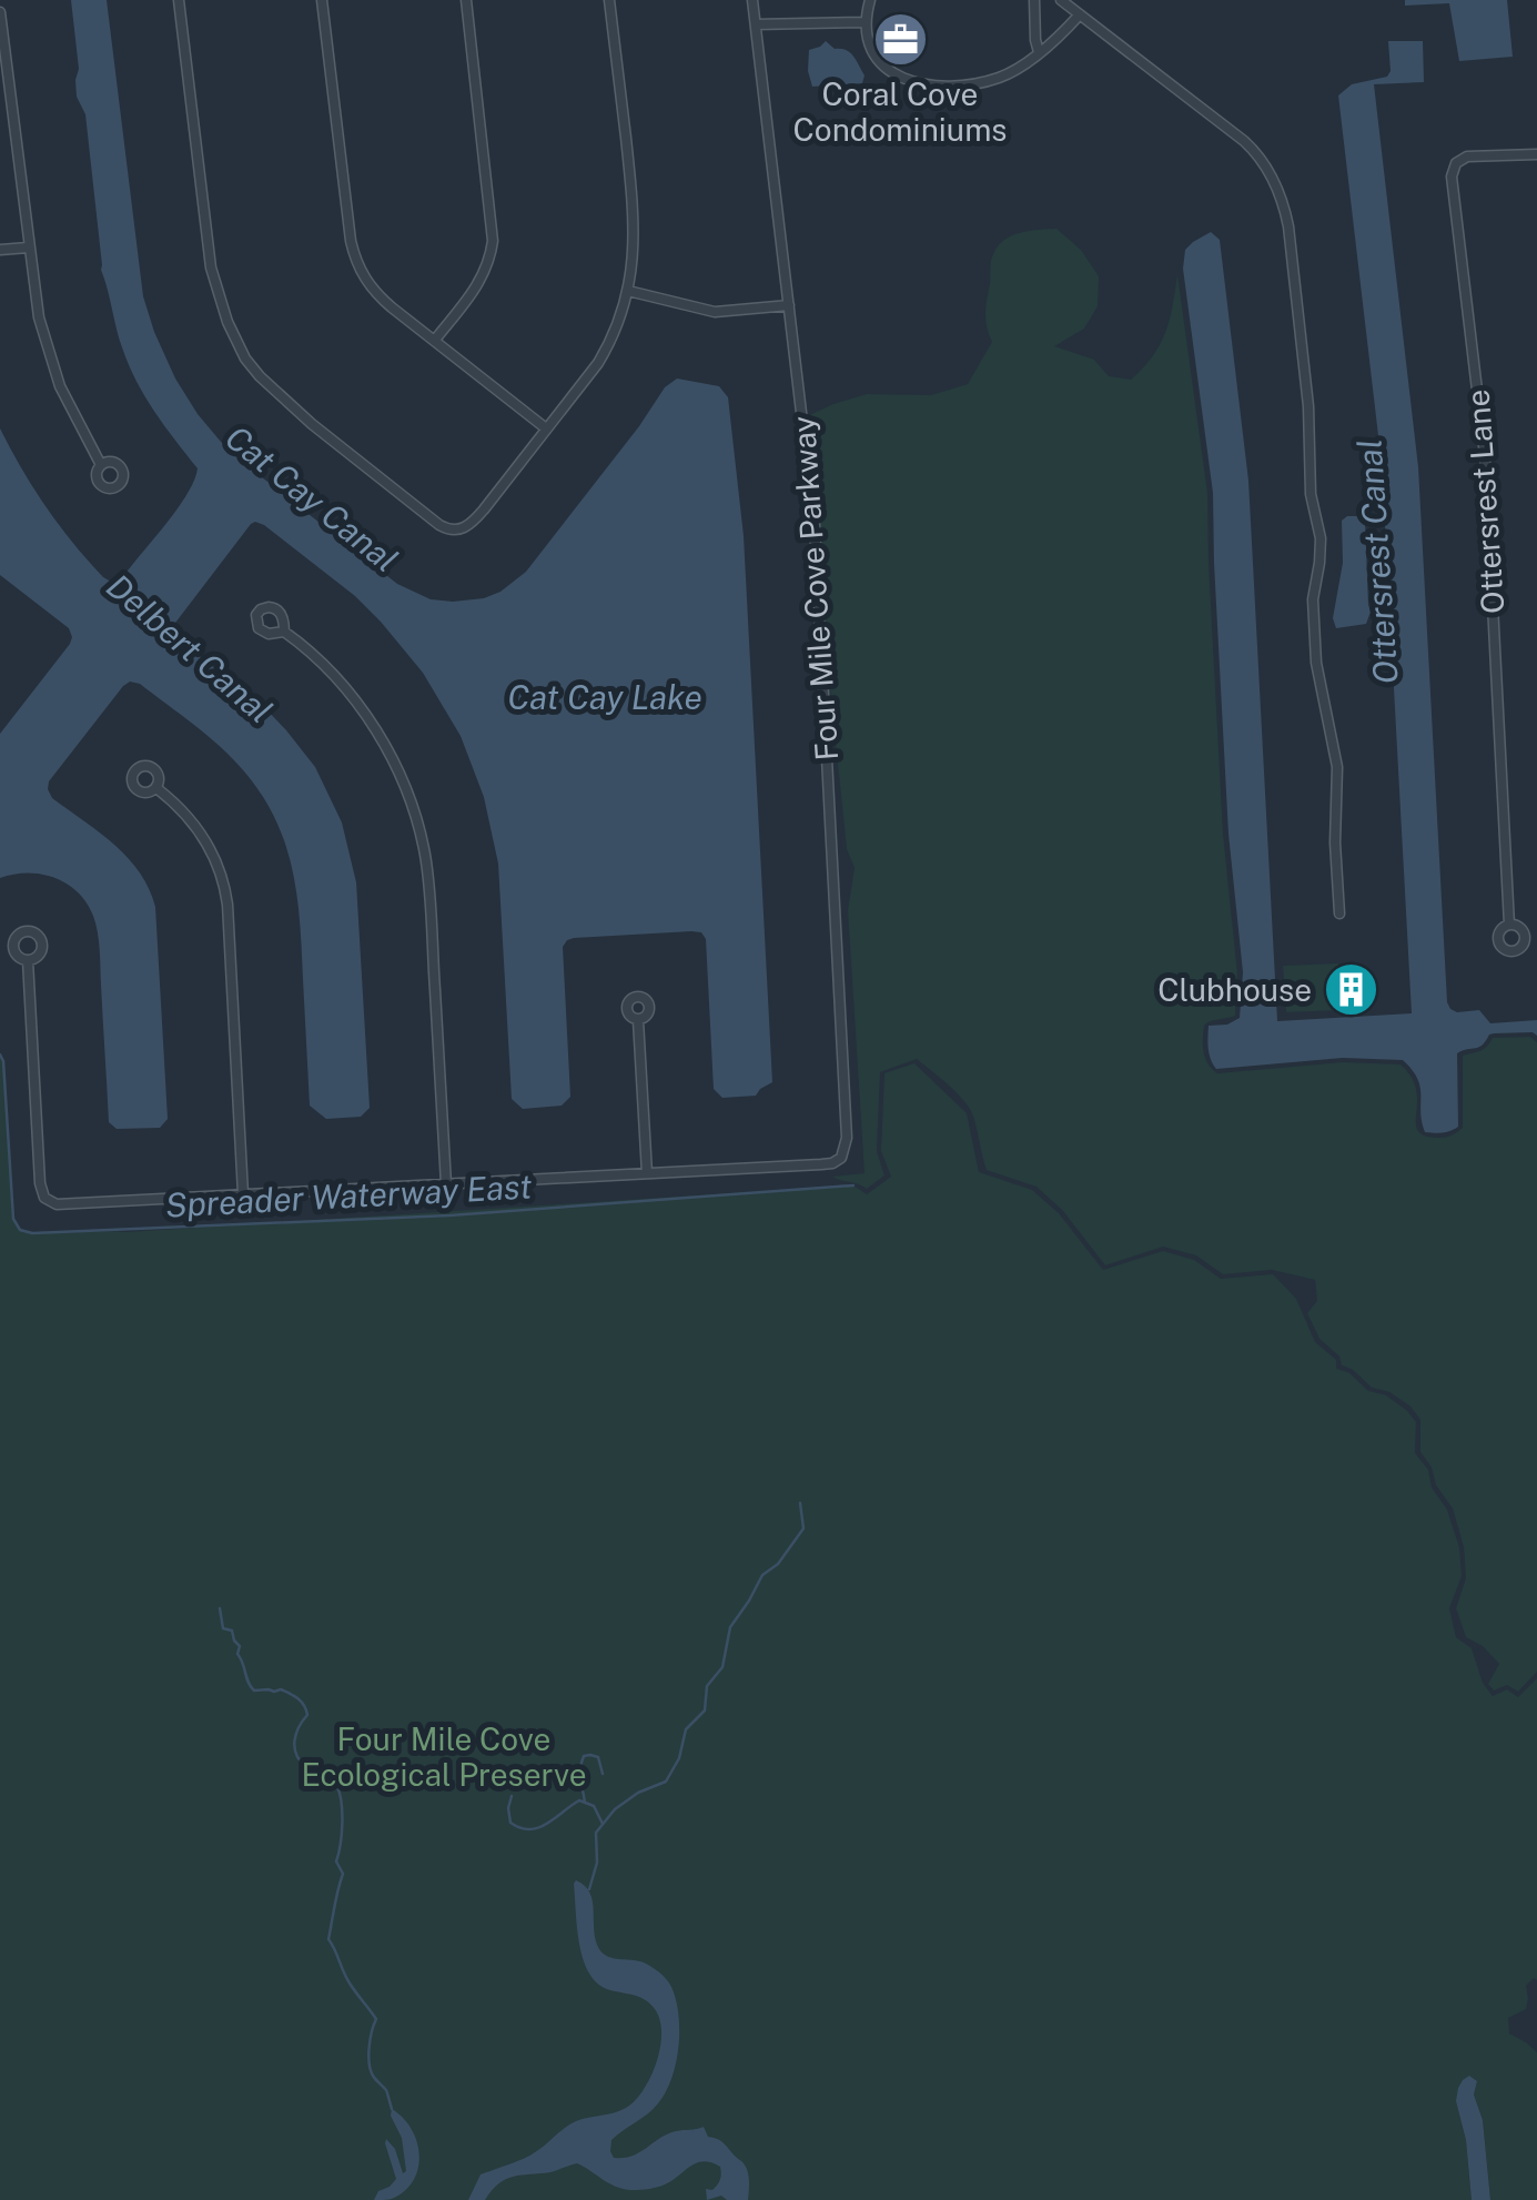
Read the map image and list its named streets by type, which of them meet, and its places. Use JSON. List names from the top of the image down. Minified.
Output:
{"streets":{"street":["Ottersrest Lane","Four Mile Cove Parkway"]},"water":["Cat Cay Canal","Ottersrest Canal","Delbert Canal","Cat Cay Lake","Spreader Waterway East"],"parks":["Four Mile Cove Ecological Preserve"],"places":{"office":["Coral Cove Condominiums"],"building":["Clubhouse"]}}
